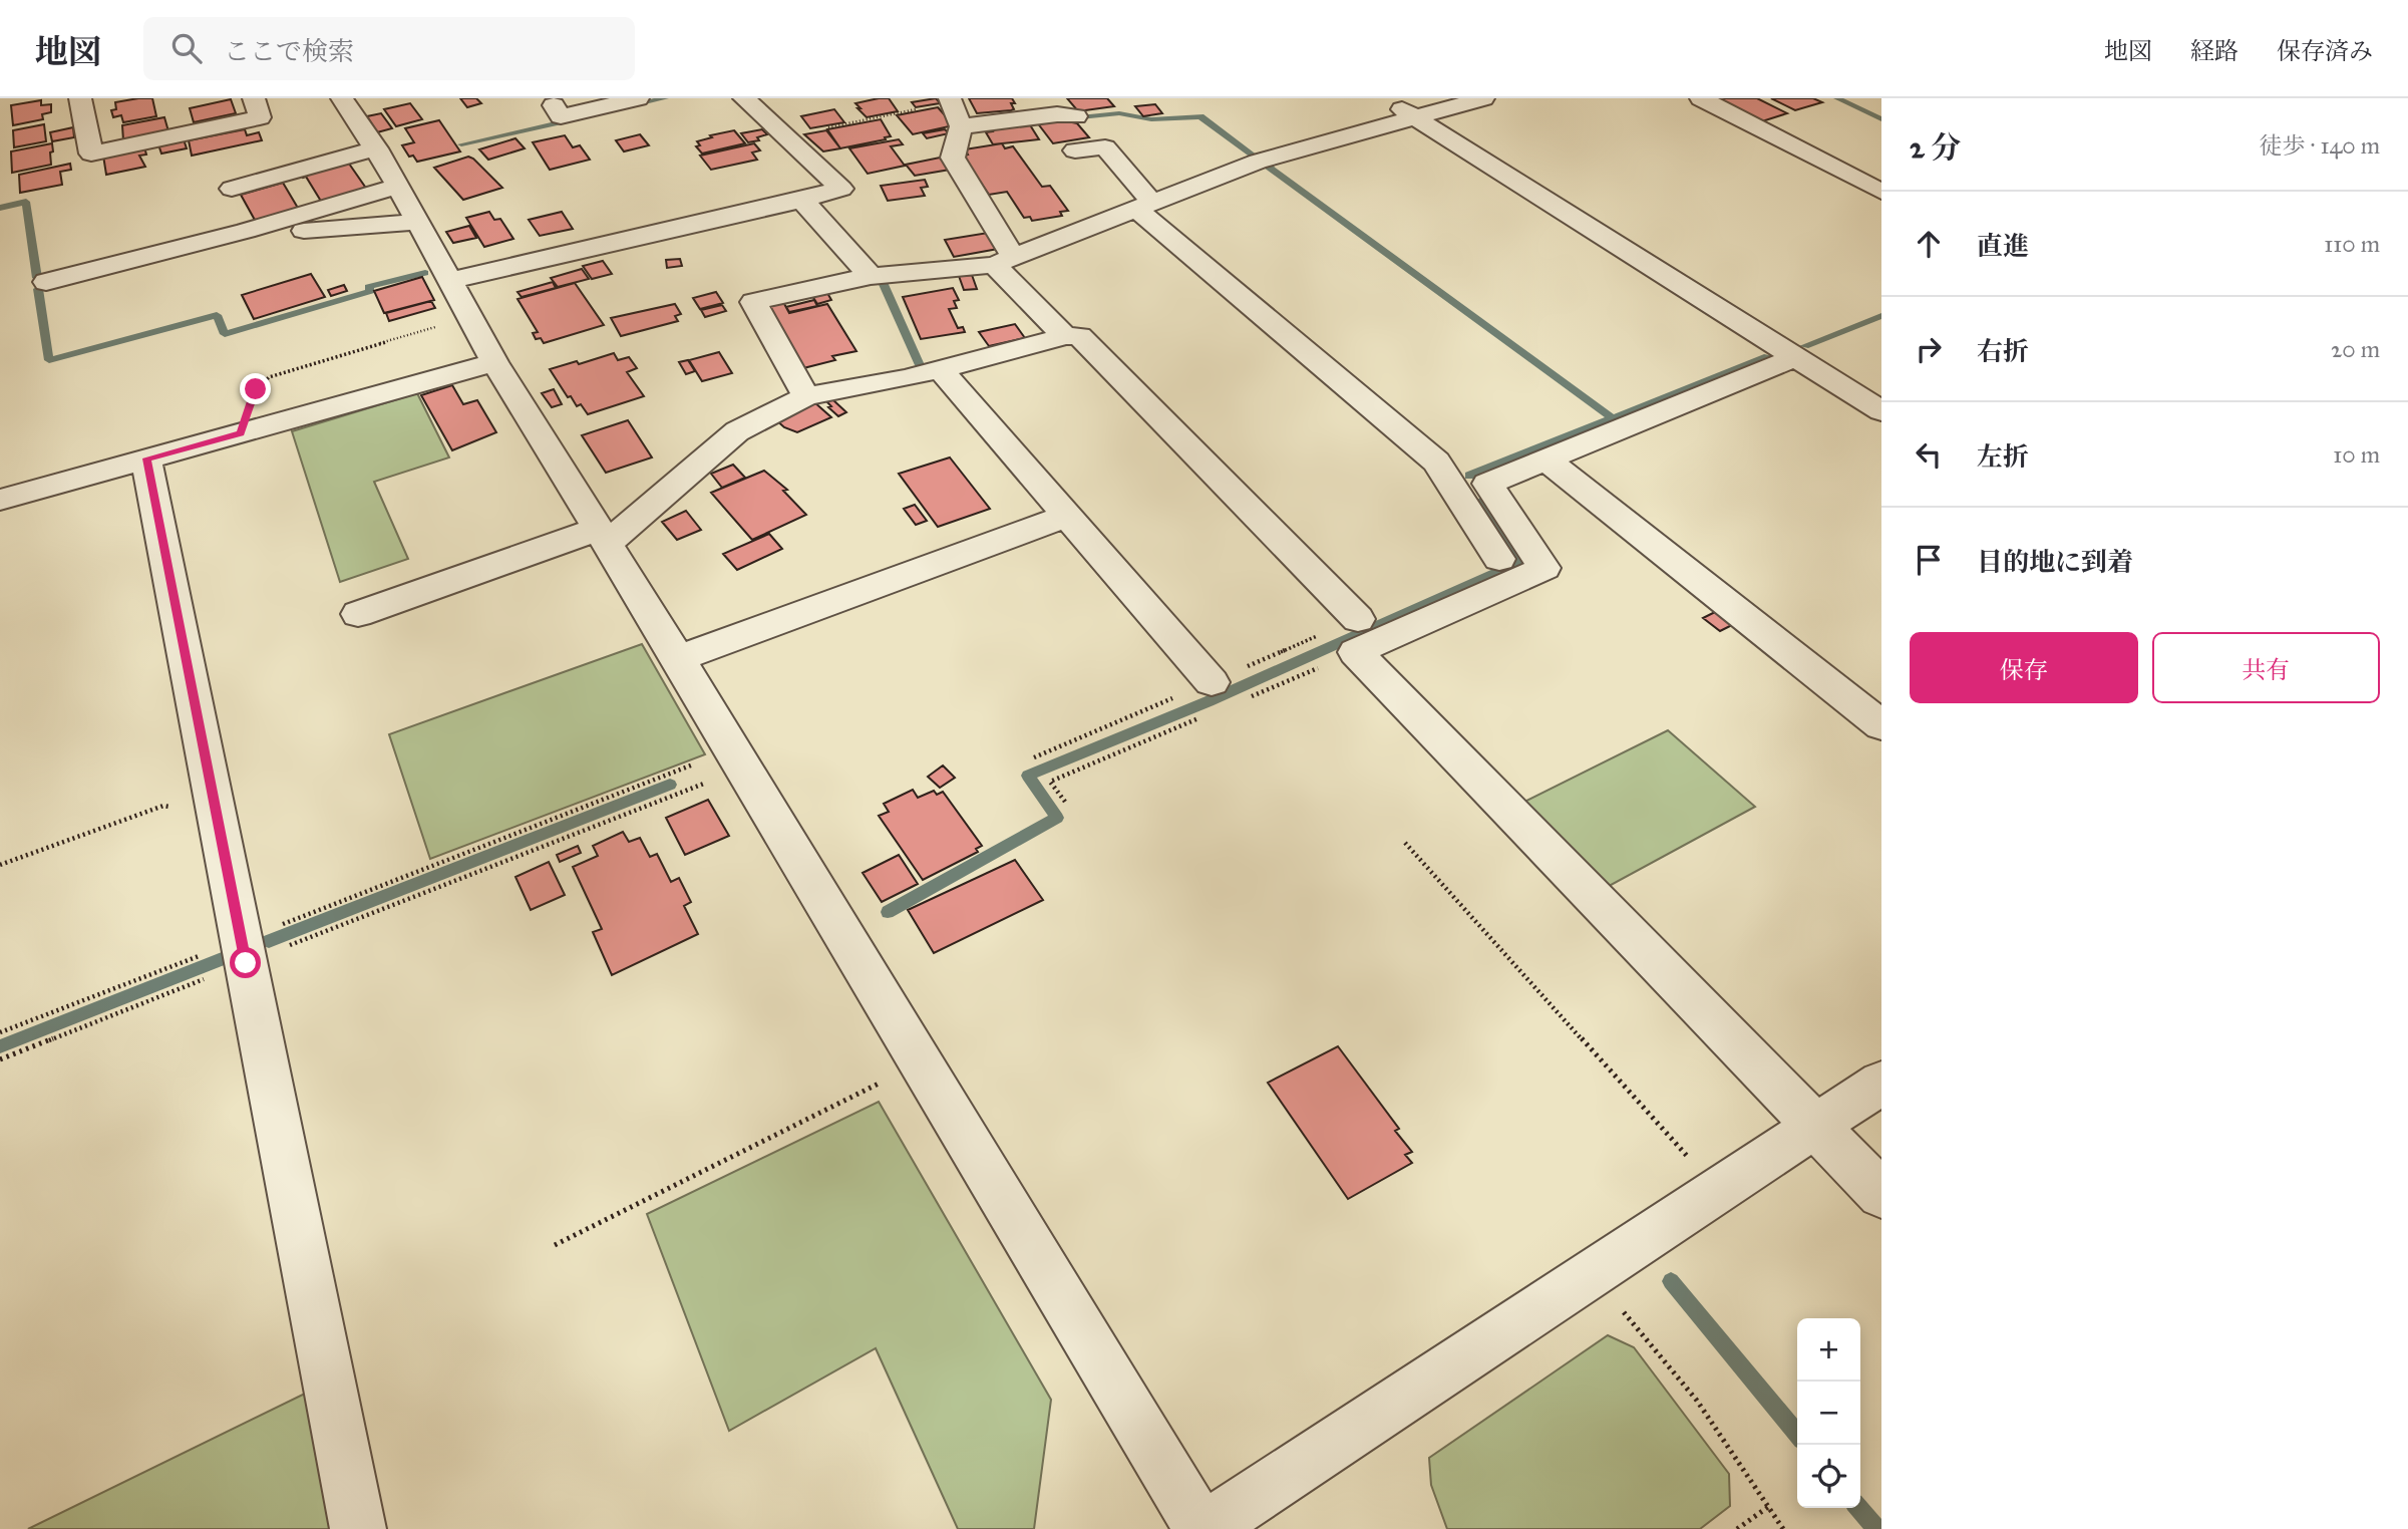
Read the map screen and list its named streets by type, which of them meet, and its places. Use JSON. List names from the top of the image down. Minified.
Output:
{"page":{"header":"地図","search":"ここで検索","nav":["地図","経路","保存済み"],"heading":["2 分","徒歩 · 140 m"],"list":[["直進","110 m"],["右折","20 m"],["左折","10 m"],"目的地に到着"],"buttons":["保存","共有"],"map_buttons":["+","−"]}}
